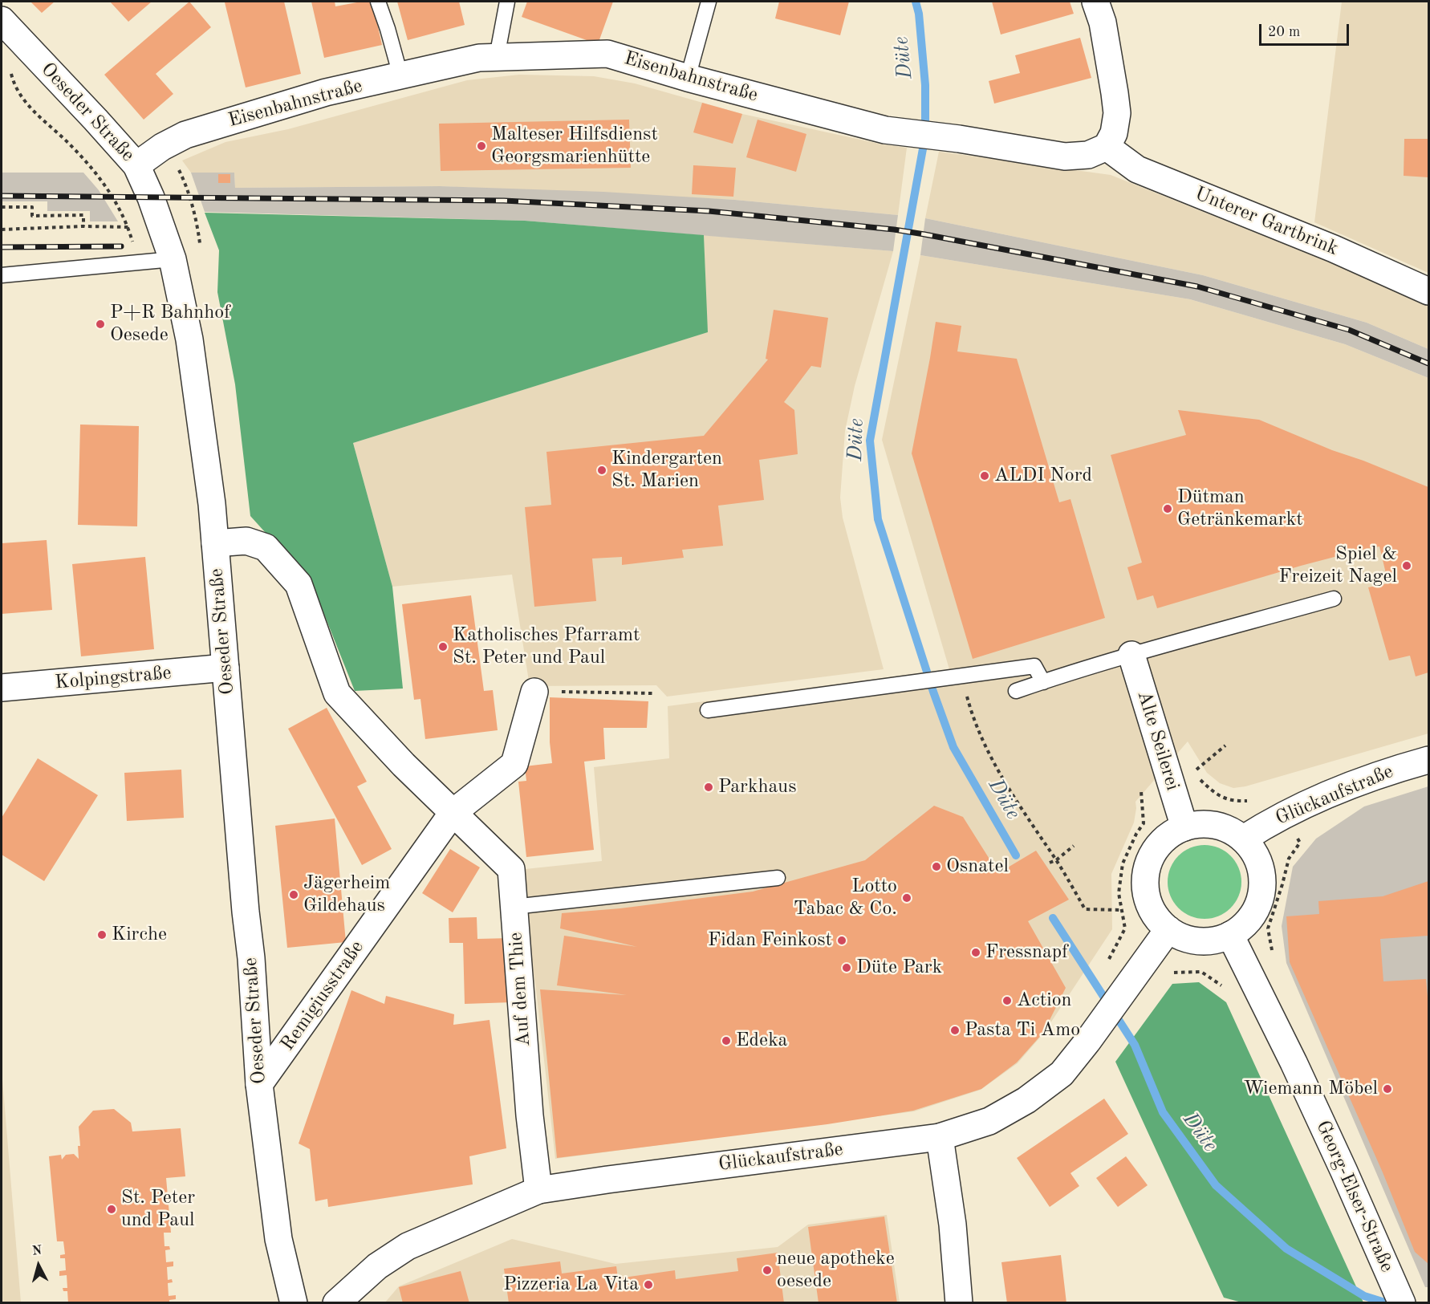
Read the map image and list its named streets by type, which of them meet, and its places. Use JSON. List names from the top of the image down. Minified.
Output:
{"streets":{"street":["Eisenbahnstraße","Oeseder Straße","Unterer Gartbrink","Kolpingstraße","Alte Seilerei","Glückaufstraße","Auf dem Thie","Remigiusstraße","Georg-Elser-Straße"]},"crossings":[["Eisenbahnstraße","Oeseder Straße"],["Eisenbahnstraße","Unterer Gartbrink"],["Oeseder Straße","Kolpingstraße"],["Oeseder Straße","Auf dem Thie"],["Oeseder Straße","Remigiusstraße"],["Alte Seilerei","Glückaufstraße"],["Alte Seilerei","Georg-Elser-Straße"],["Glückaufstraße","Auf dem Thie"],["Glückaufstraße","Georg-Elser-Straße"],["Auf dem Thie","Remigiusstraße"]],"water":["Düte"],"places":["Malteser Hilfsdienst Georgsmarienhütte","P+R Bahnhof Oesede","Kindergarten St. Marien","ALDI Nord","Dütman Getränkemarkt","Spiel & Freizeit Nagel","Katholisches Pfarramt St. Peter und Paul","Parkhaus","Osnatel","Jägerheim Gildehaus","Lotto Tabac & Co.","Kirche","Fidan Feinkost","Fressnapf","Düte Park","Action","Pasta Ti Amo","Edeka","Wiemann Möbel","St. Peter und Paul","neue apotheke oesede","Pizzeria La Vita"],"scale_bar":"20 m","north":"top"}
